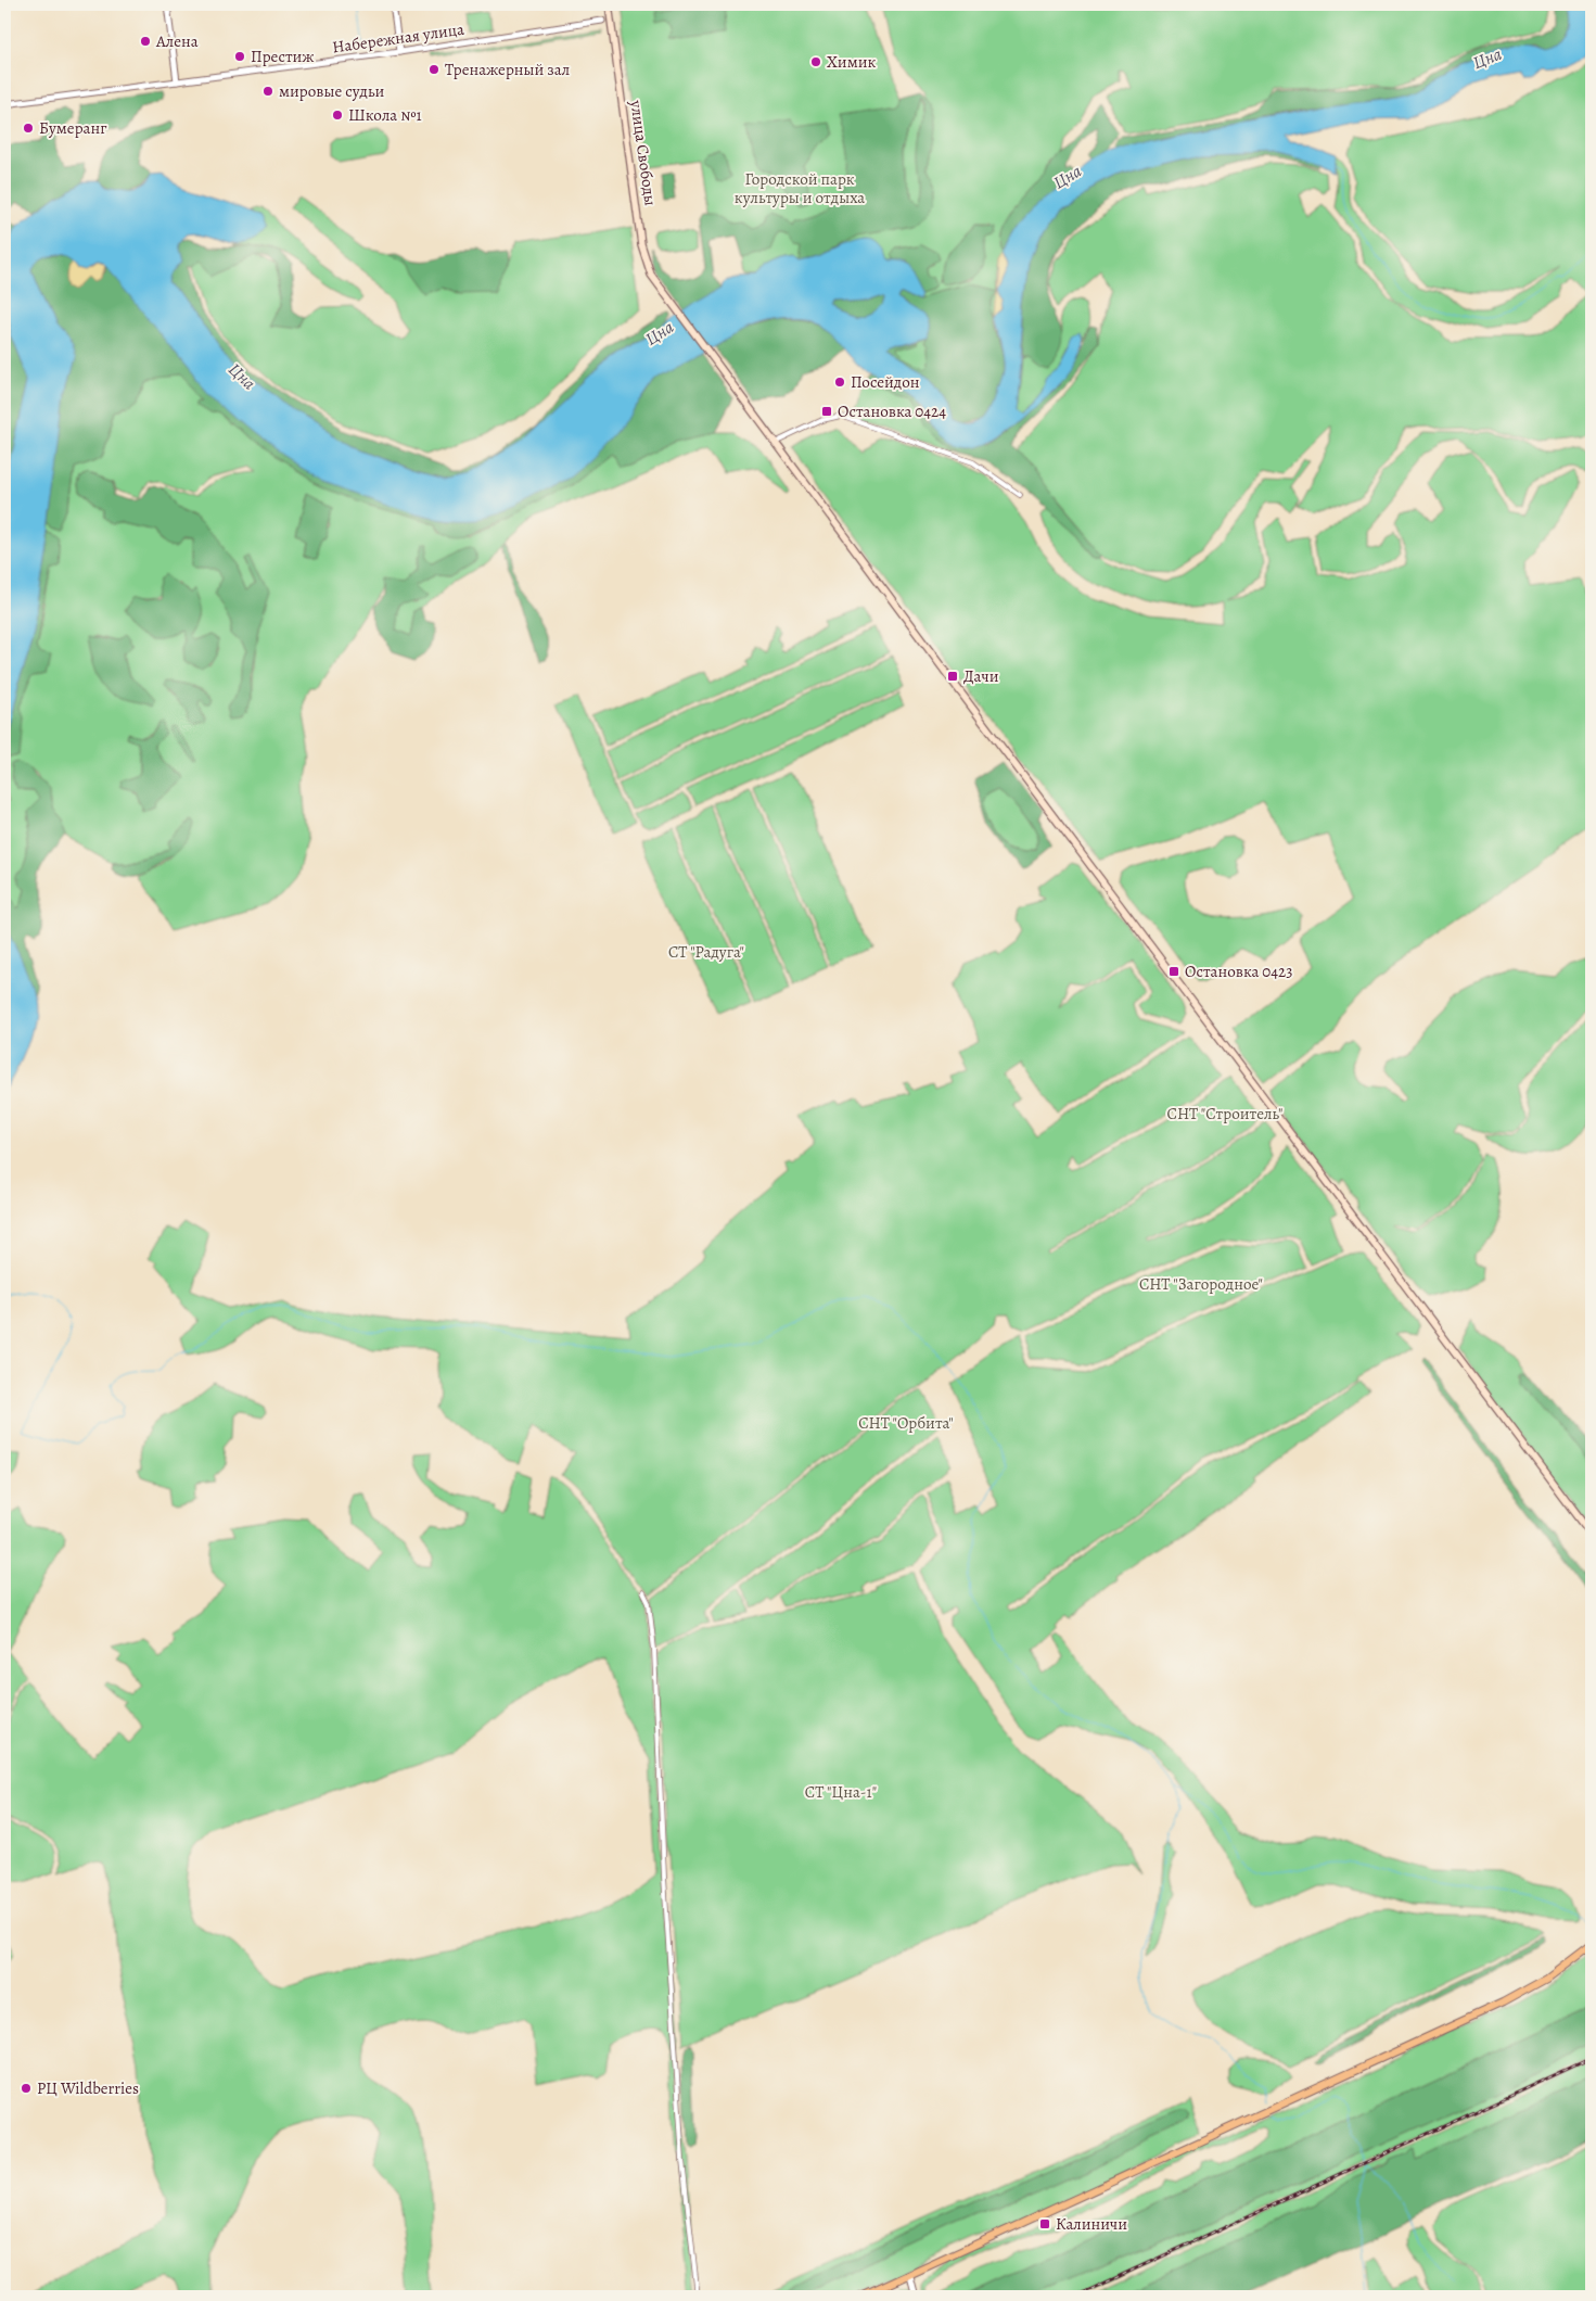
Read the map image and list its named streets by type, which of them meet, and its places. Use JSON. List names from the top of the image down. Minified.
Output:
{"streets":{"main road":["улица Свободы"],"street":["Набережная улица"]},"water":["Цна"],"parks":["Городской парк культуры и отдыха","СТ \"Радуга\"","CНТ \"Строитель\"","СНТ \"Загородное\"","CНТ \"Орбита\"","СТ \"Цна-1\""],"places":{"other":["Алена","Престиж","Химик","Тренажерный зал","мировые судьи","Школа №1","Бумеранг","Посейдон","РЦ Wildberries"],"transit":["Остановка 0424","Дачи","Остановка 0423","Калиничи"]}}
